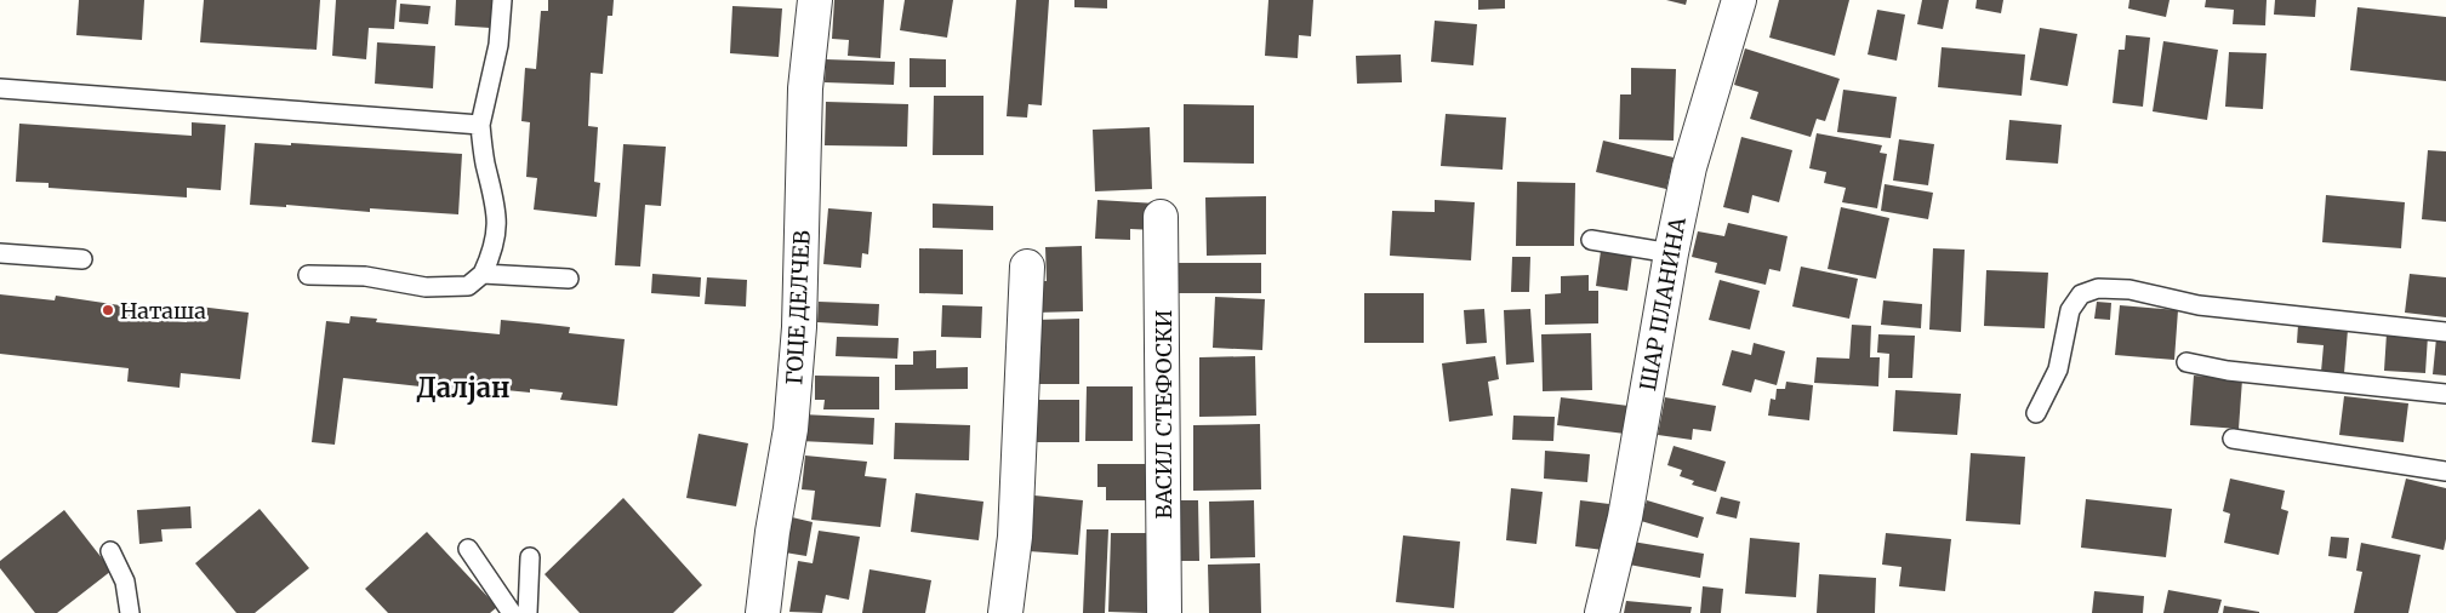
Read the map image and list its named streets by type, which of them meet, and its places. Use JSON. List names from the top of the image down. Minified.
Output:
{"streets":{"street":["ШАР ПЛАНИНА","ГОЦЕ ДЕЛЧЕВ","ВАСИЛ СТЕФОСКИ"]},"districts":["Далјан"],"places":["Наташа"]}
